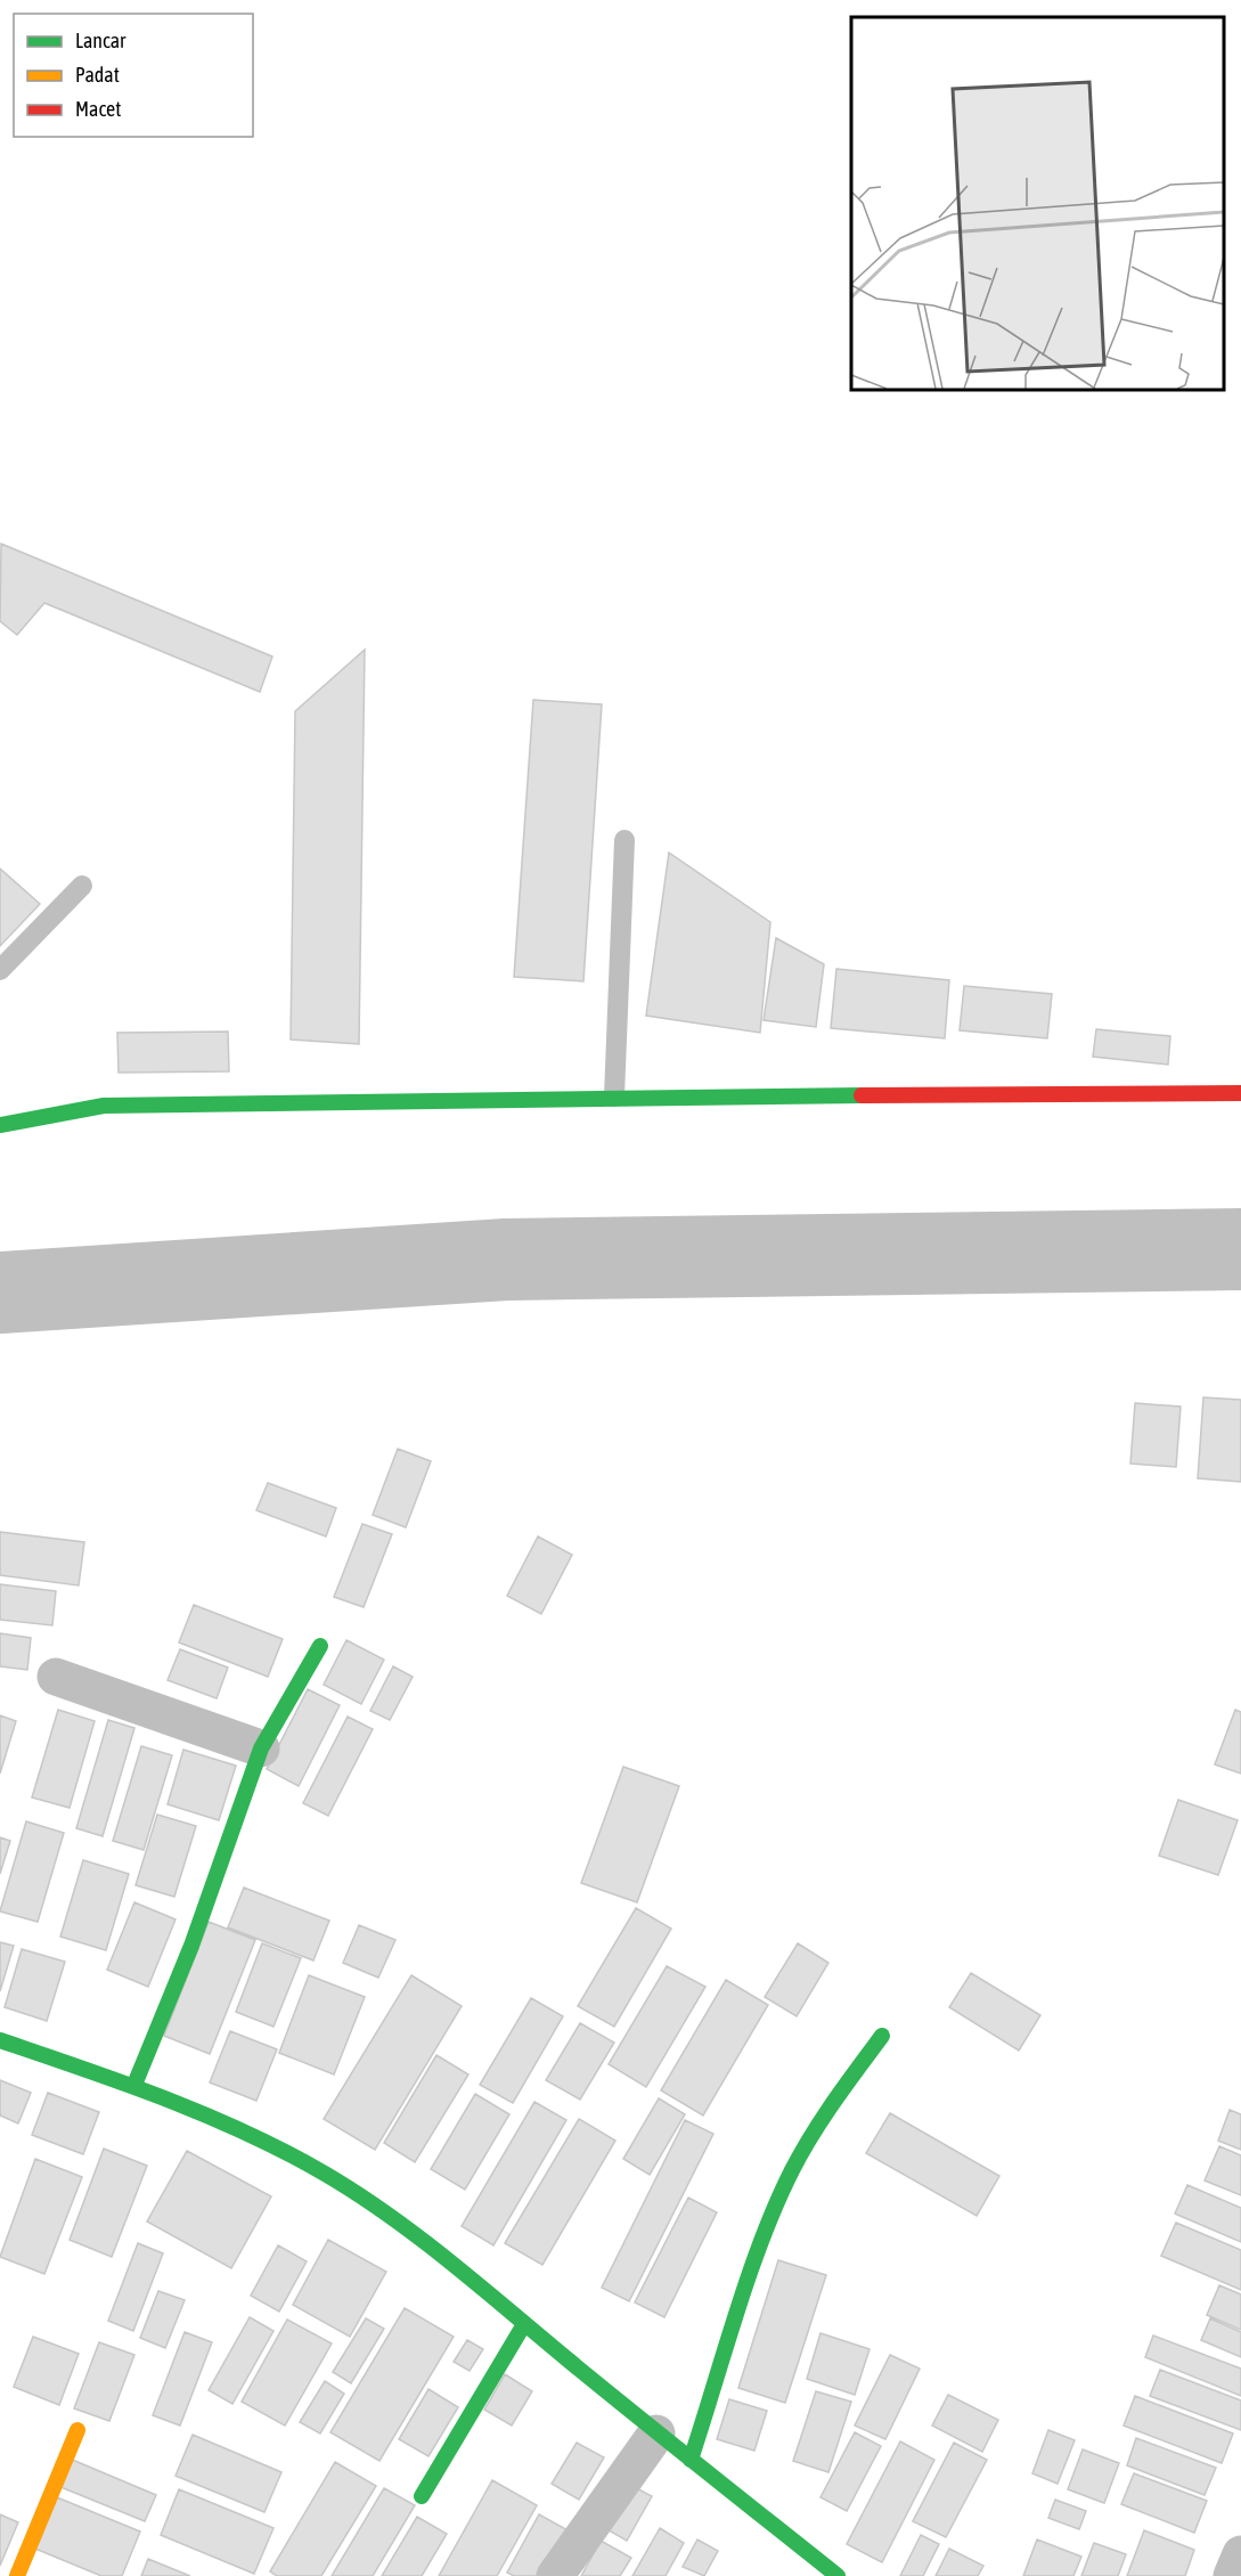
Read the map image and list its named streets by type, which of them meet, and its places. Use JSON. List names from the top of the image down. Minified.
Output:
{"legend":["Lancar","Padat","Macet"]}
